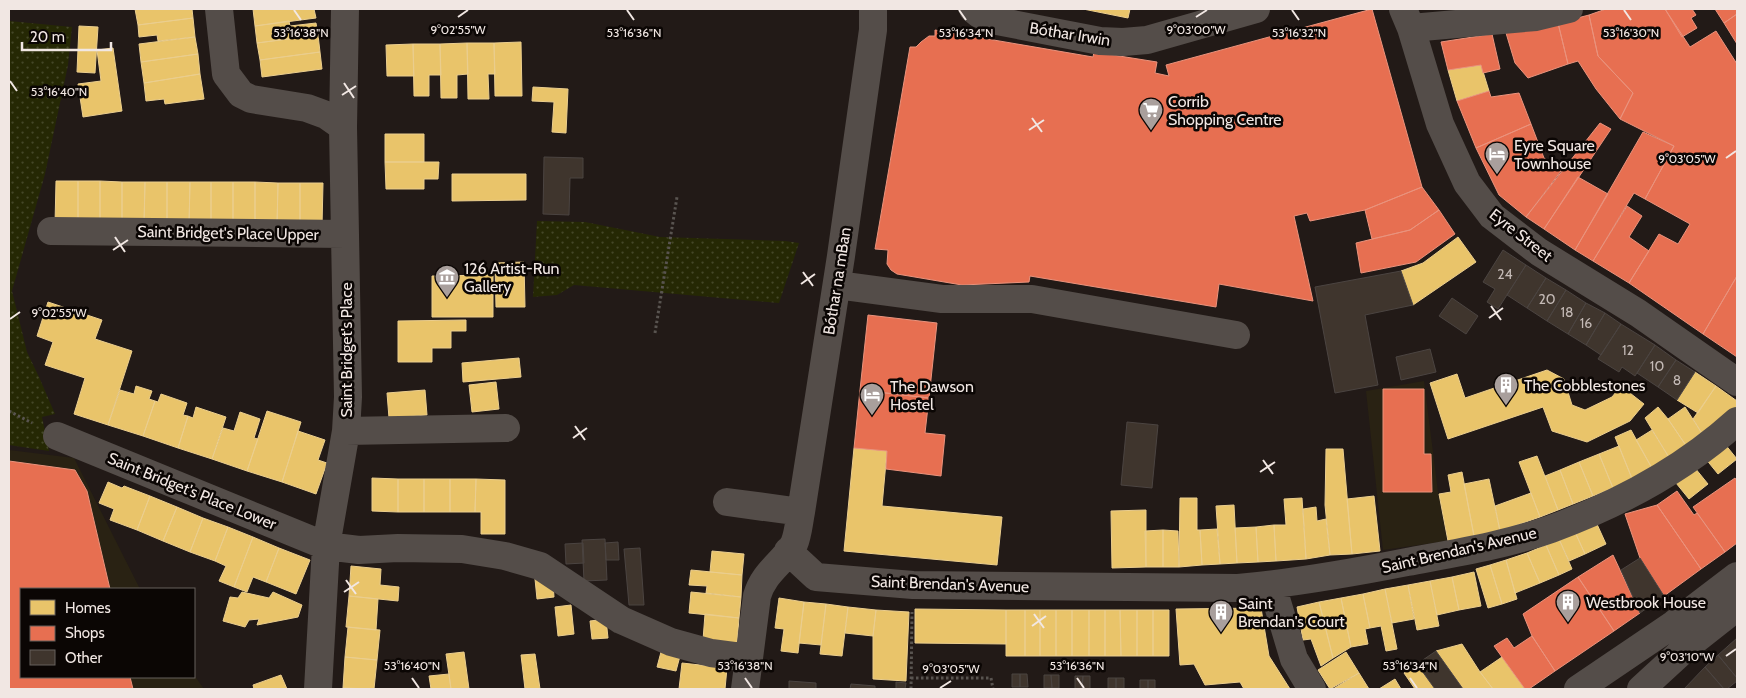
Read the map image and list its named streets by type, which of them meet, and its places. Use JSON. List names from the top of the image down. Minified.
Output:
{"streets":{"street":["Bóthar Irwin","Saint Bridget's Place Upper","Eyre Street","Bóthar na mBan","Saint Bridget's Place","Saint Bridget's Place Lower","Saint Brendan's Avenue"]},"crossings":[["Saint Bridget's Place Upper","Saint Bridget's Place"],["Bóthar na mBan","Saint Brendan's Avenue"],["Saint Bridget's Place","Saint Bridget's Place Lower"]],"places":{"supermarket":["Corrib Shopping Centre"],"hotel":["Eyre Square Townhouse","The Dawson Hostel"],"museum":["126 Artist-Run Gallery"],"building":["The Cobblestones","Westbrook House","Saint Brendan's Court"]},"house_numbers":["24","20","18","16","12","10","8"],"legend":["Homes","Shops","Other"],"scale_bar":"20 m","coordinates":["9°02'55\"W","9°03'00\"W","53°16'38\"N","53°16'36\"N","53°16'34\"N","53°16'32\"N","53°16'30\"N","53°16'40\"N","9°03'05\"W","9°03'10\"W"]}
